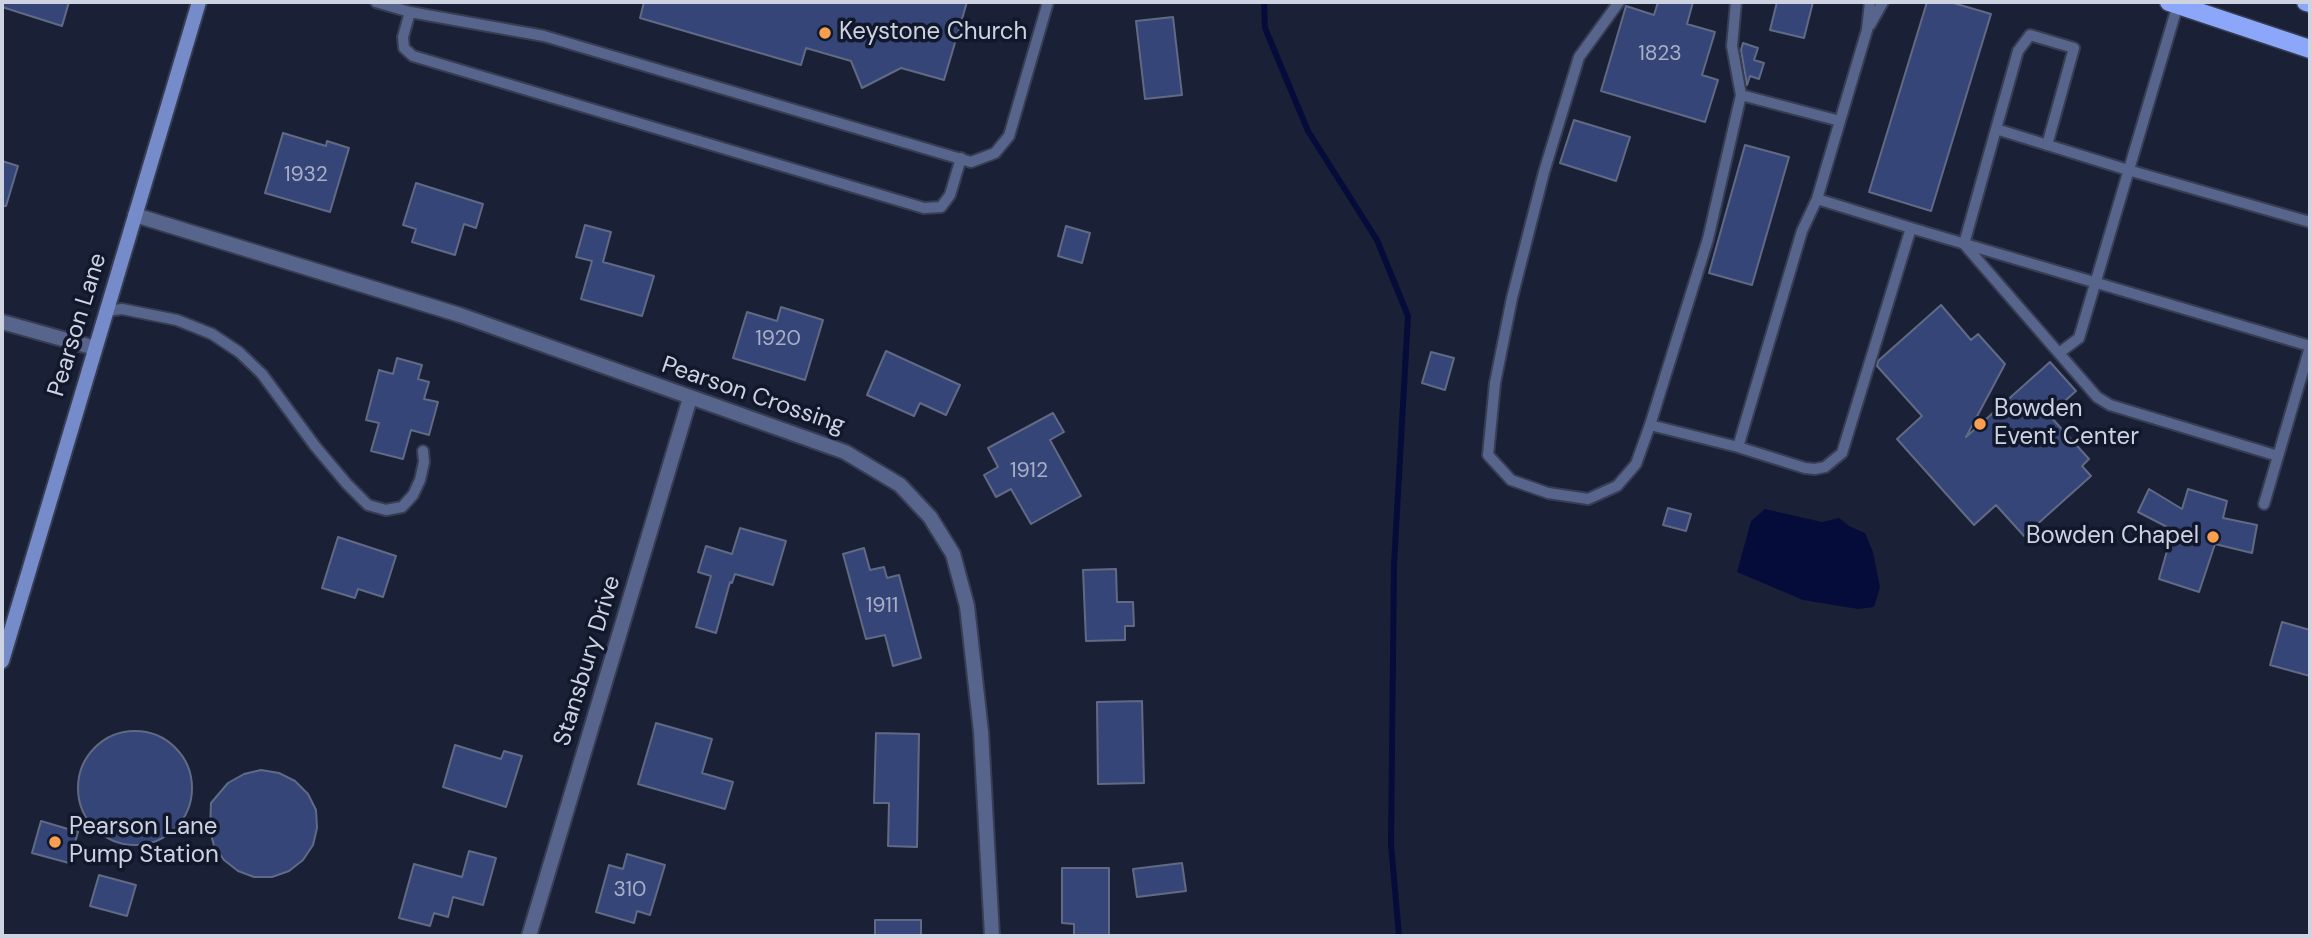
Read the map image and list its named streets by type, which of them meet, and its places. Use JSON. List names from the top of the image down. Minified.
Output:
{"streets":{"street":["Pearson Lane","Pearson Crossing","Stansbury Drive"]},"crossings":[["Pearson Lane","Pearson Crossing"],["Pearson Crossing","Stansbury Drive"]],"places":["Keystone Church","Bowden Event Center","Bowden Chapel","Pearson Lane Pump Station"],"house_numbers":["1823","1932","1920","1912","1911","310"]}
